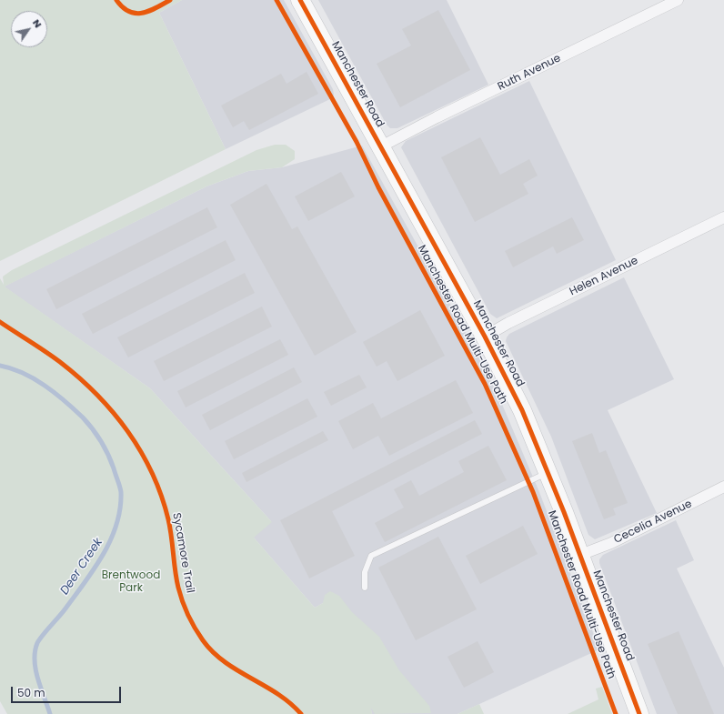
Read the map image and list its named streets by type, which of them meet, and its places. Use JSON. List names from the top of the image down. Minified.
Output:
{"streets":{"main road":["Manchester Road"],"street":["Ruth Avenue","Helen Avenue","Cecelia Avenue"],"cycle path":["Manchester Road Multi-Use Path","Sycamore Trail"]},"crossings":[["Ruth Avenue","Manchester Road"],["Manchester Road","Helen Avenue"],["Manchester Road","Cecelia Avenue"]],"water":["Deer Creek"],"parks":["Brentwood Park"],"scale_bar":"50 m","north":"top right"}
